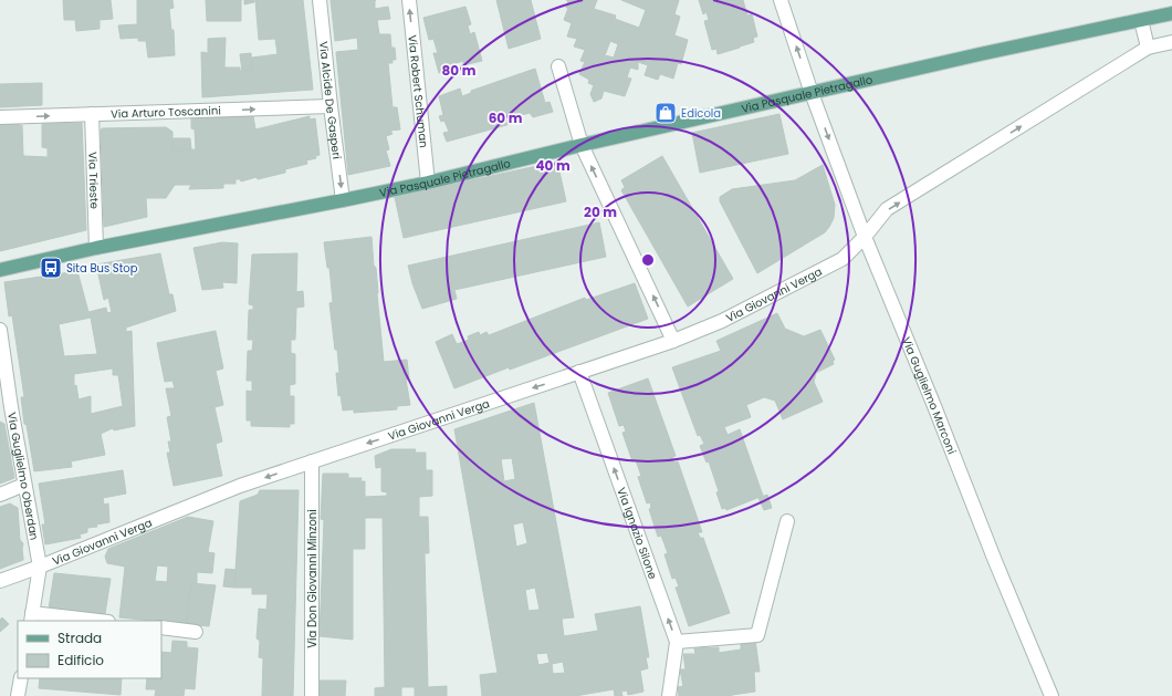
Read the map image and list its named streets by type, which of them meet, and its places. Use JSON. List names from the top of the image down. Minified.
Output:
{"streets":{"main road":["Via Pasquale Pietragallo"],"street":["Via Robert Schuman","Via Alcide De Gasperi","Via Arturo Toscanini","Via Trieste","Via Giovanni Verga","Via Guglielmo Marconi","Via Guglielmo Oberdan","Via Ignazio Silone","Via Don Giovanni Minzoni"]},"crossings":[["Via Robert Schuman","Via Pasquale Pietragallo"],["Via Pasquale Pietragallo","Via Alcide De Gasperi"],["Via Pasquale Pietragallo","Via Trieste"],["Via Pasquale Pietragallo","Via Guglielmo Marconi"],["Via Alcide De Gasperi","Via Arturo Toscanini"],["Via Arturo Toscanini","Via Trieste"],["Via Giovanni Verga","Via Guglielmo Marconi"],["Via Giovanni Verga","Via Guglielmo Oberdan"],["Via Giovanni Verga","Via Ignazio Silone"],["Via Giovanni Verga","Via Don Giovanni Minzoni"]],"one_way":["Via Robert Schuman","Via Alcide De Gasperi","Via Arturo Toscanini","Via Ignazio Silone"],"places":{"shop":["Edicola"],"bus stop":["Sita Bus Stop"]},"legend":["Strada","Edificio"],"rings":["80 m","60 m","40 m","20 m"]}
